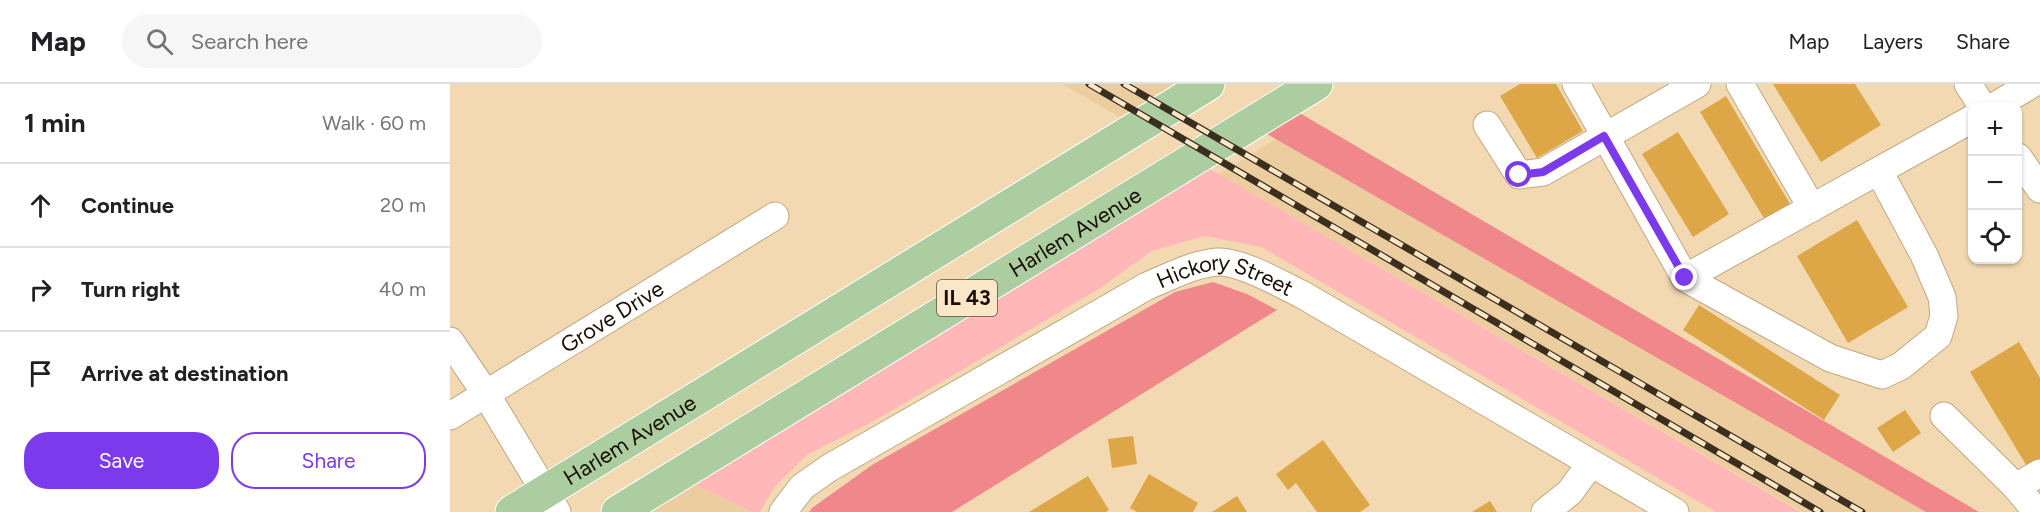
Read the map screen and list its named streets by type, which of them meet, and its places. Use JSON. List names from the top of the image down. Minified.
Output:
{"streets":{"main road":["Harlem Avenue","IL 43"],"street":["Hickory Street","Grove Drive"]},"page":{"header":"Map","search":"Search here","nav":["Map","Layers","Share"],"heading":["1 min","Walk · 60 m"],"map_buttons":["+","−"],"list":[["Continue","20 m"],["Turn right","40 m"],"Arrive at destination"],"buttons":["Save","Share"]}}
